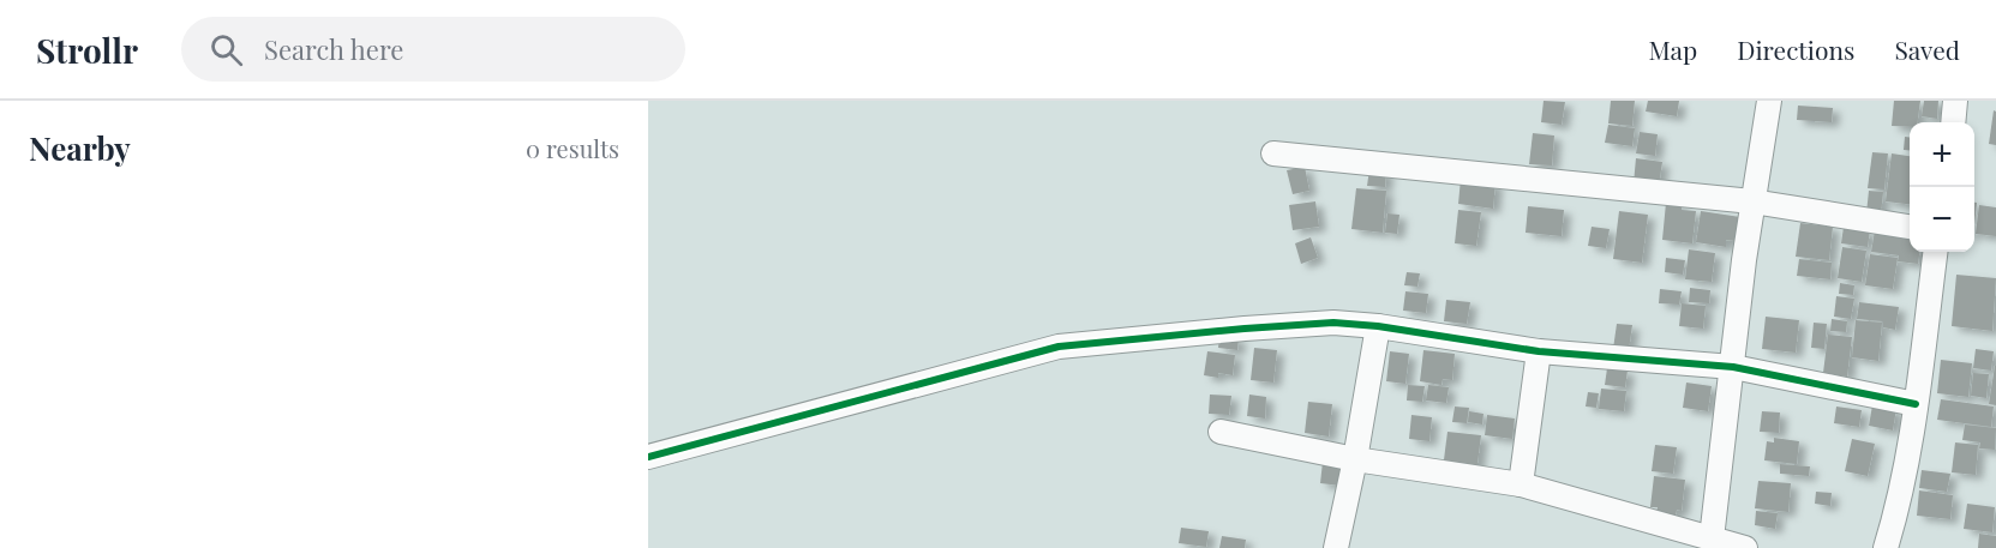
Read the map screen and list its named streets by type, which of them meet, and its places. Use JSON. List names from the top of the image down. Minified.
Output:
{"page":{"header":"Strollr","search":"Search here","nav":["Map","Directions","Saved"],"heading":["Nearby","0 results"],"map_buttons":["+","−"]}}
